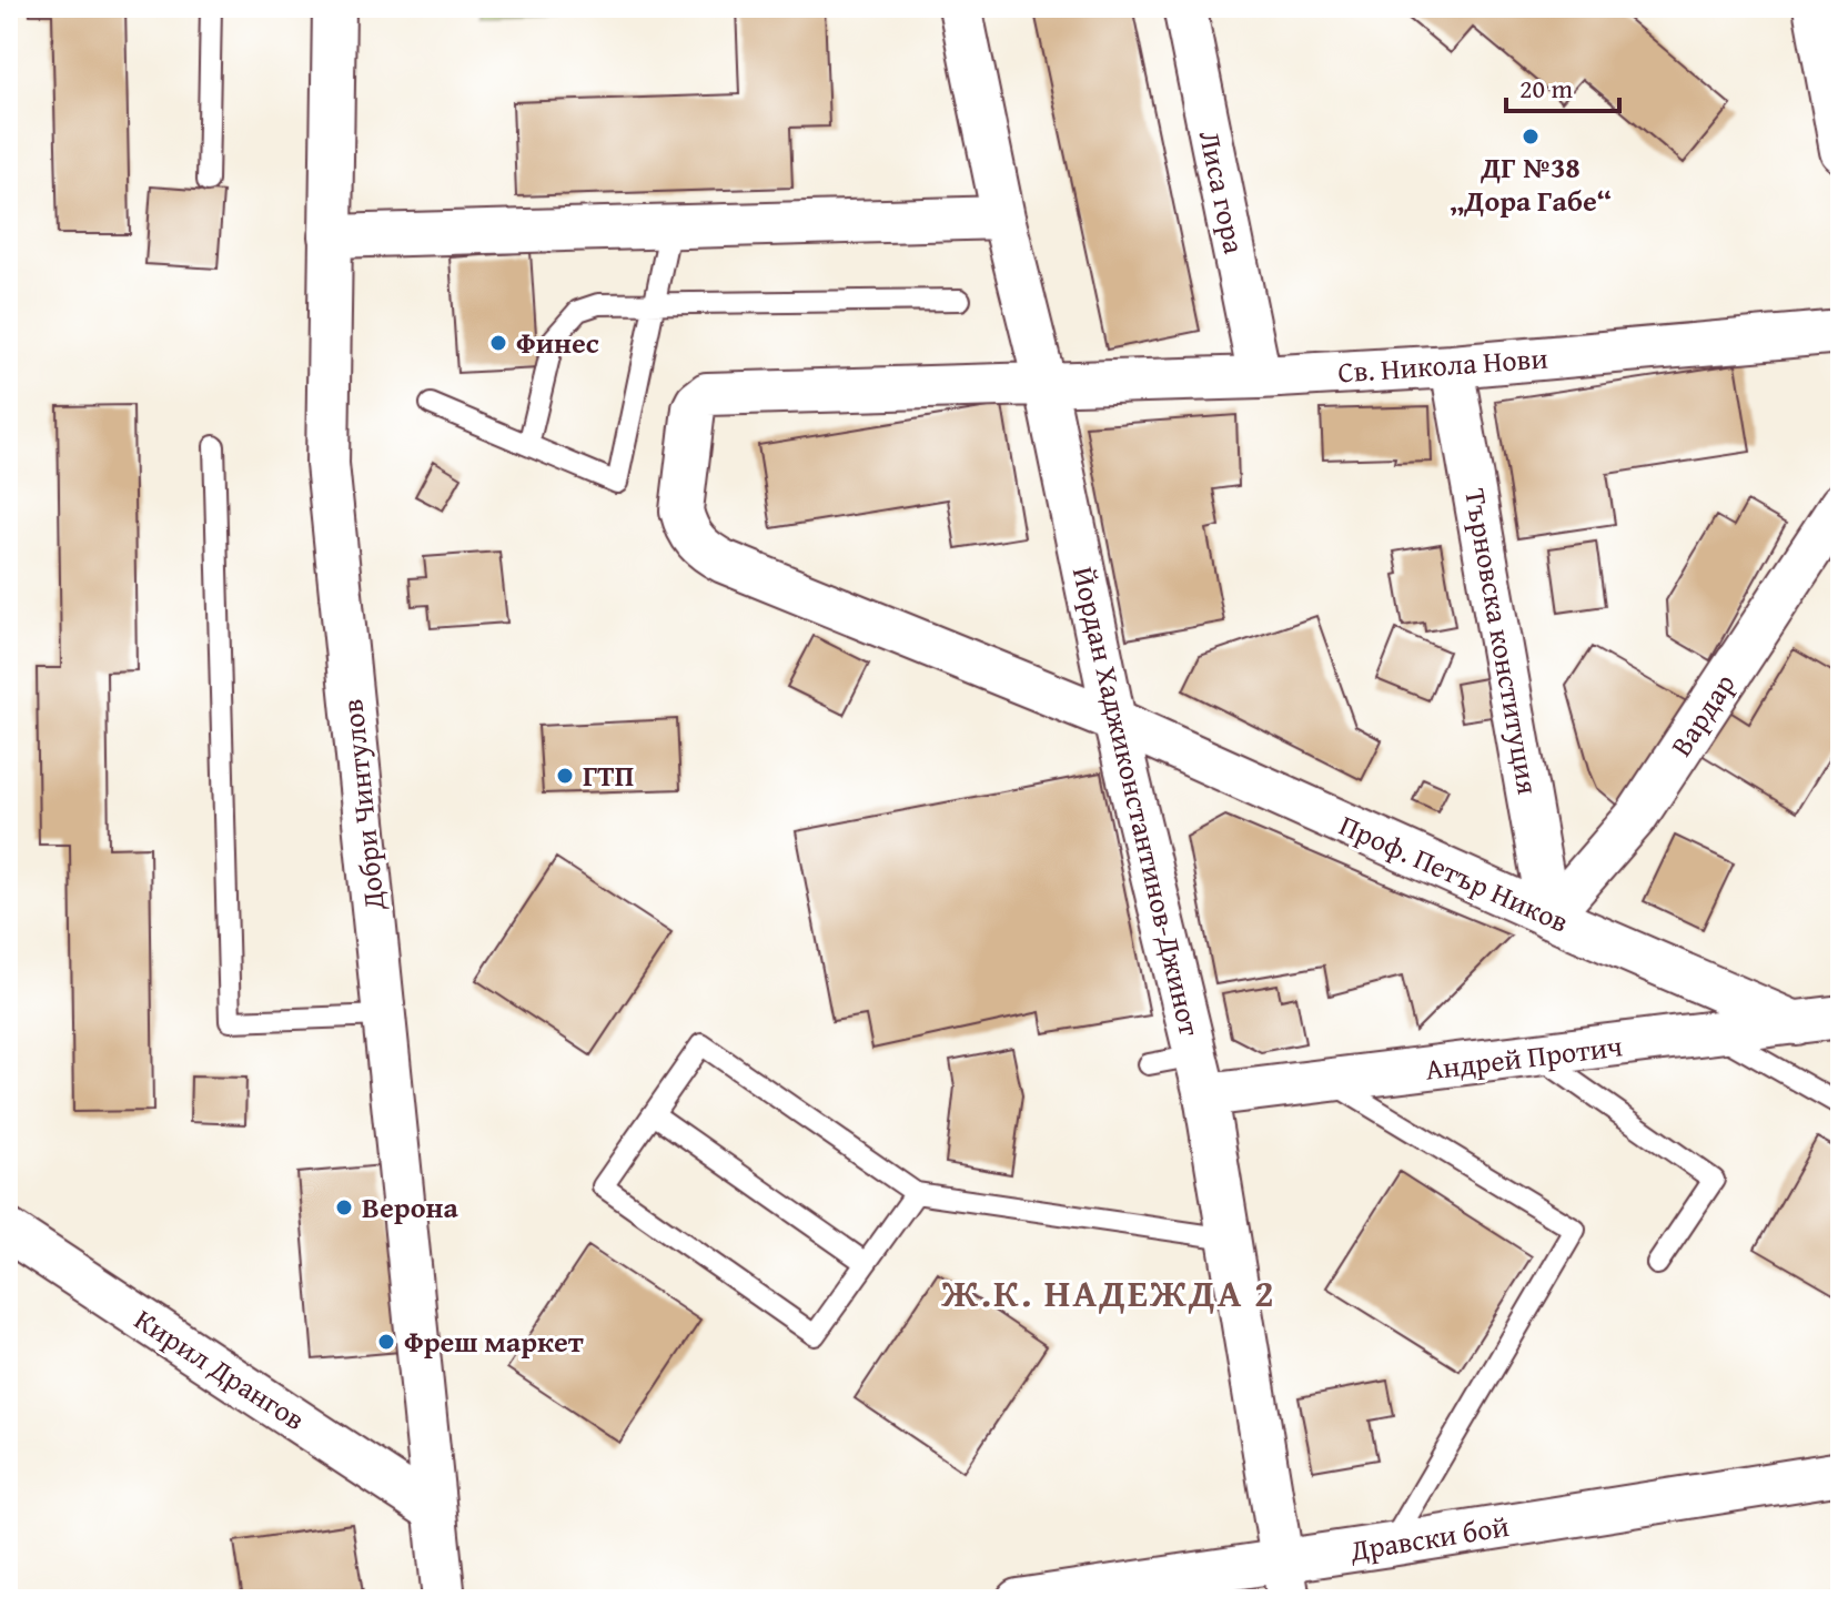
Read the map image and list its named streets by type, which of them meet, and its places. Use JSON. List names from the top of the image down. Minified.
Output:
{"streets":{"street":["Лиса гора","Св. Никола Нови","Търновска конституция","Вардар","Йордан Хаджиконстантинов-Джинот","Добри Чинтулов","Проф. Петър Ников","Андрей Протич","Кирил Дрангов","Дравски бой"]},"crossings":[["Лиса гора","Св. Никола Нови"],["Св. Никола Нови","Търновска конституция"],["Св. Никола Нови","Йордан Хаджиконстантинов-Джинот"],["Св. Никола Нови","Проф. Петър Ников"],["Търновска конституция","Вардар"],["Търновска конституция","Проф. Петър Ников"],["Вардар","Проф. Петър Ников"],["Йордан Хаджиконстантинов-Джинот","Проф. Петър Ников"],["Йордан Хаджиконстантинов-Джинот","Андрей Протич"],["Йордан Хаджиконстантинов-Джинот","Дравски бой"],["Добри Чинтулов","Кирил Дрангов"],["Проф. Петър Ников","Андрей Протич"]],"districts":["Ж.К. НАДЕЖДА 2"],"places":["ДГ №38 „Дора Габе“","Финес","ГТП","Верона","Фреш маркет"],"scale_bar":"20 m"}
